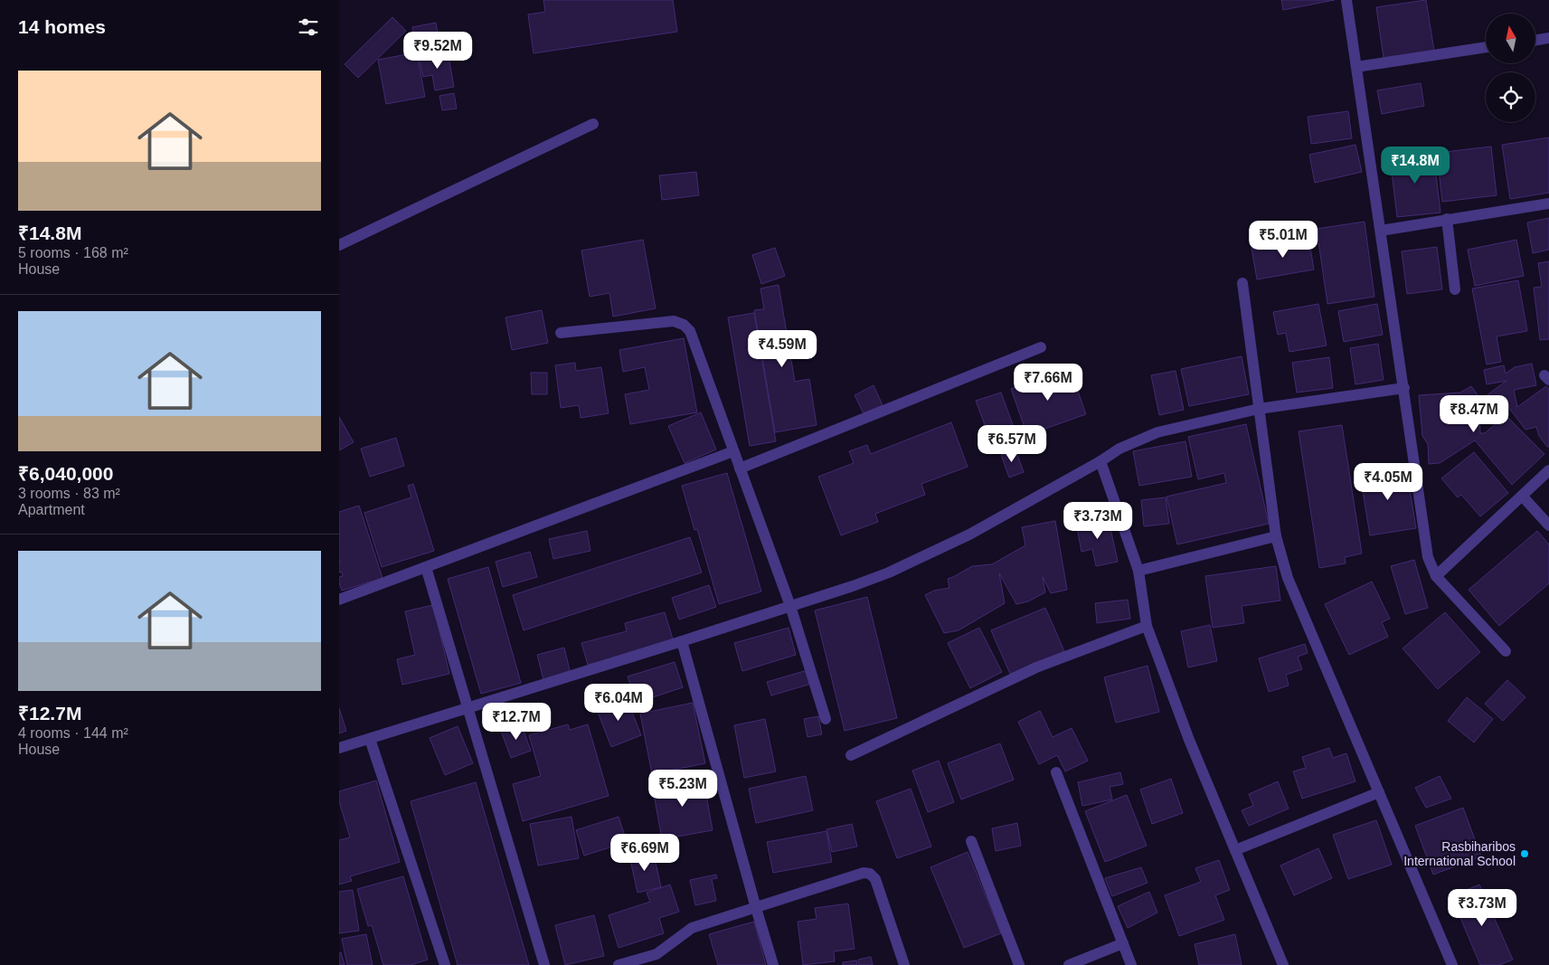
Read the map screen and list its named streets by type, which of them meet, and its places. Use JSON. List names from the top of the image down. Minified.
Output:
{"places":["Rasbiharibos International School"],"north":"top","page":{"heading":"14 homes","price":["₹9.52M","₹14.8M","₹5.01M","₹4.59M","₹7.66M","₹8.47M","₹6.57M","₹4.05M","₹3.73M","₹6.04M","₹12.7M","₹5.23M","₹6.69M","₹3.73M"],"list":[{"name":"₹14.8M","note":"5 rooms · 168 m² · House"},{"name":"₹6,040,000","note":"3 rooms · 83 m² · Apartment"},{"name":"₹12.7M","note":"4 rooms · 144 m² · House"}]}}
